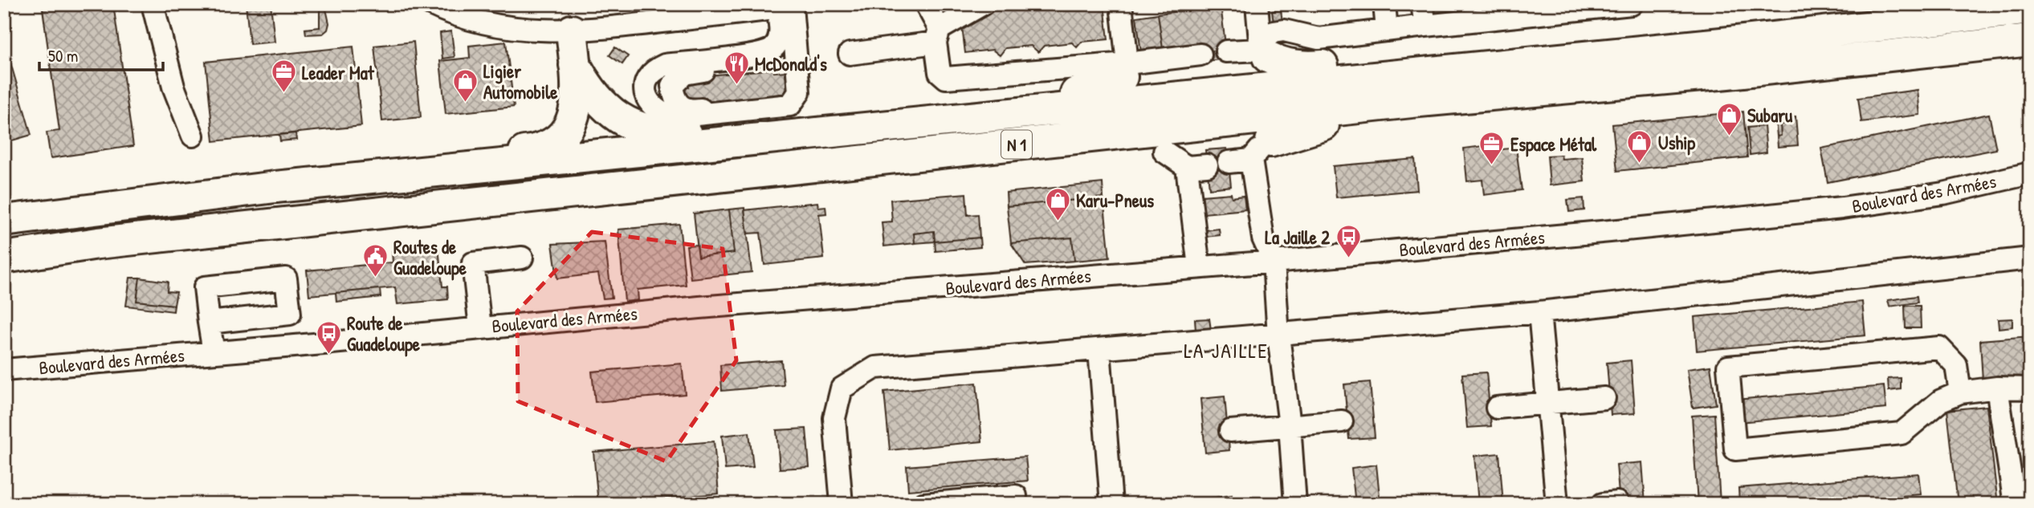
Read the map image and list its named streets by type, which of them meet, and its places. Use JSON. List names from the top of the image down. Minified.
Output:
{"streets":{"highway":["N 1"],"street":["Boulevard des Armées"]},"districts":["LA JAILLE"],"places":{"restaurant":["McDonald's"],"office":["Leader Mat","Espace Métal"],"shop":["Ligier Automobile","Subaru","Uship","Karu-Pneus"],"bus stop":["La Jaille 2","Route de Guadeloupe"],"public building":["Routes de Guadeloupe"]},"scale_bar":"50 m"}
